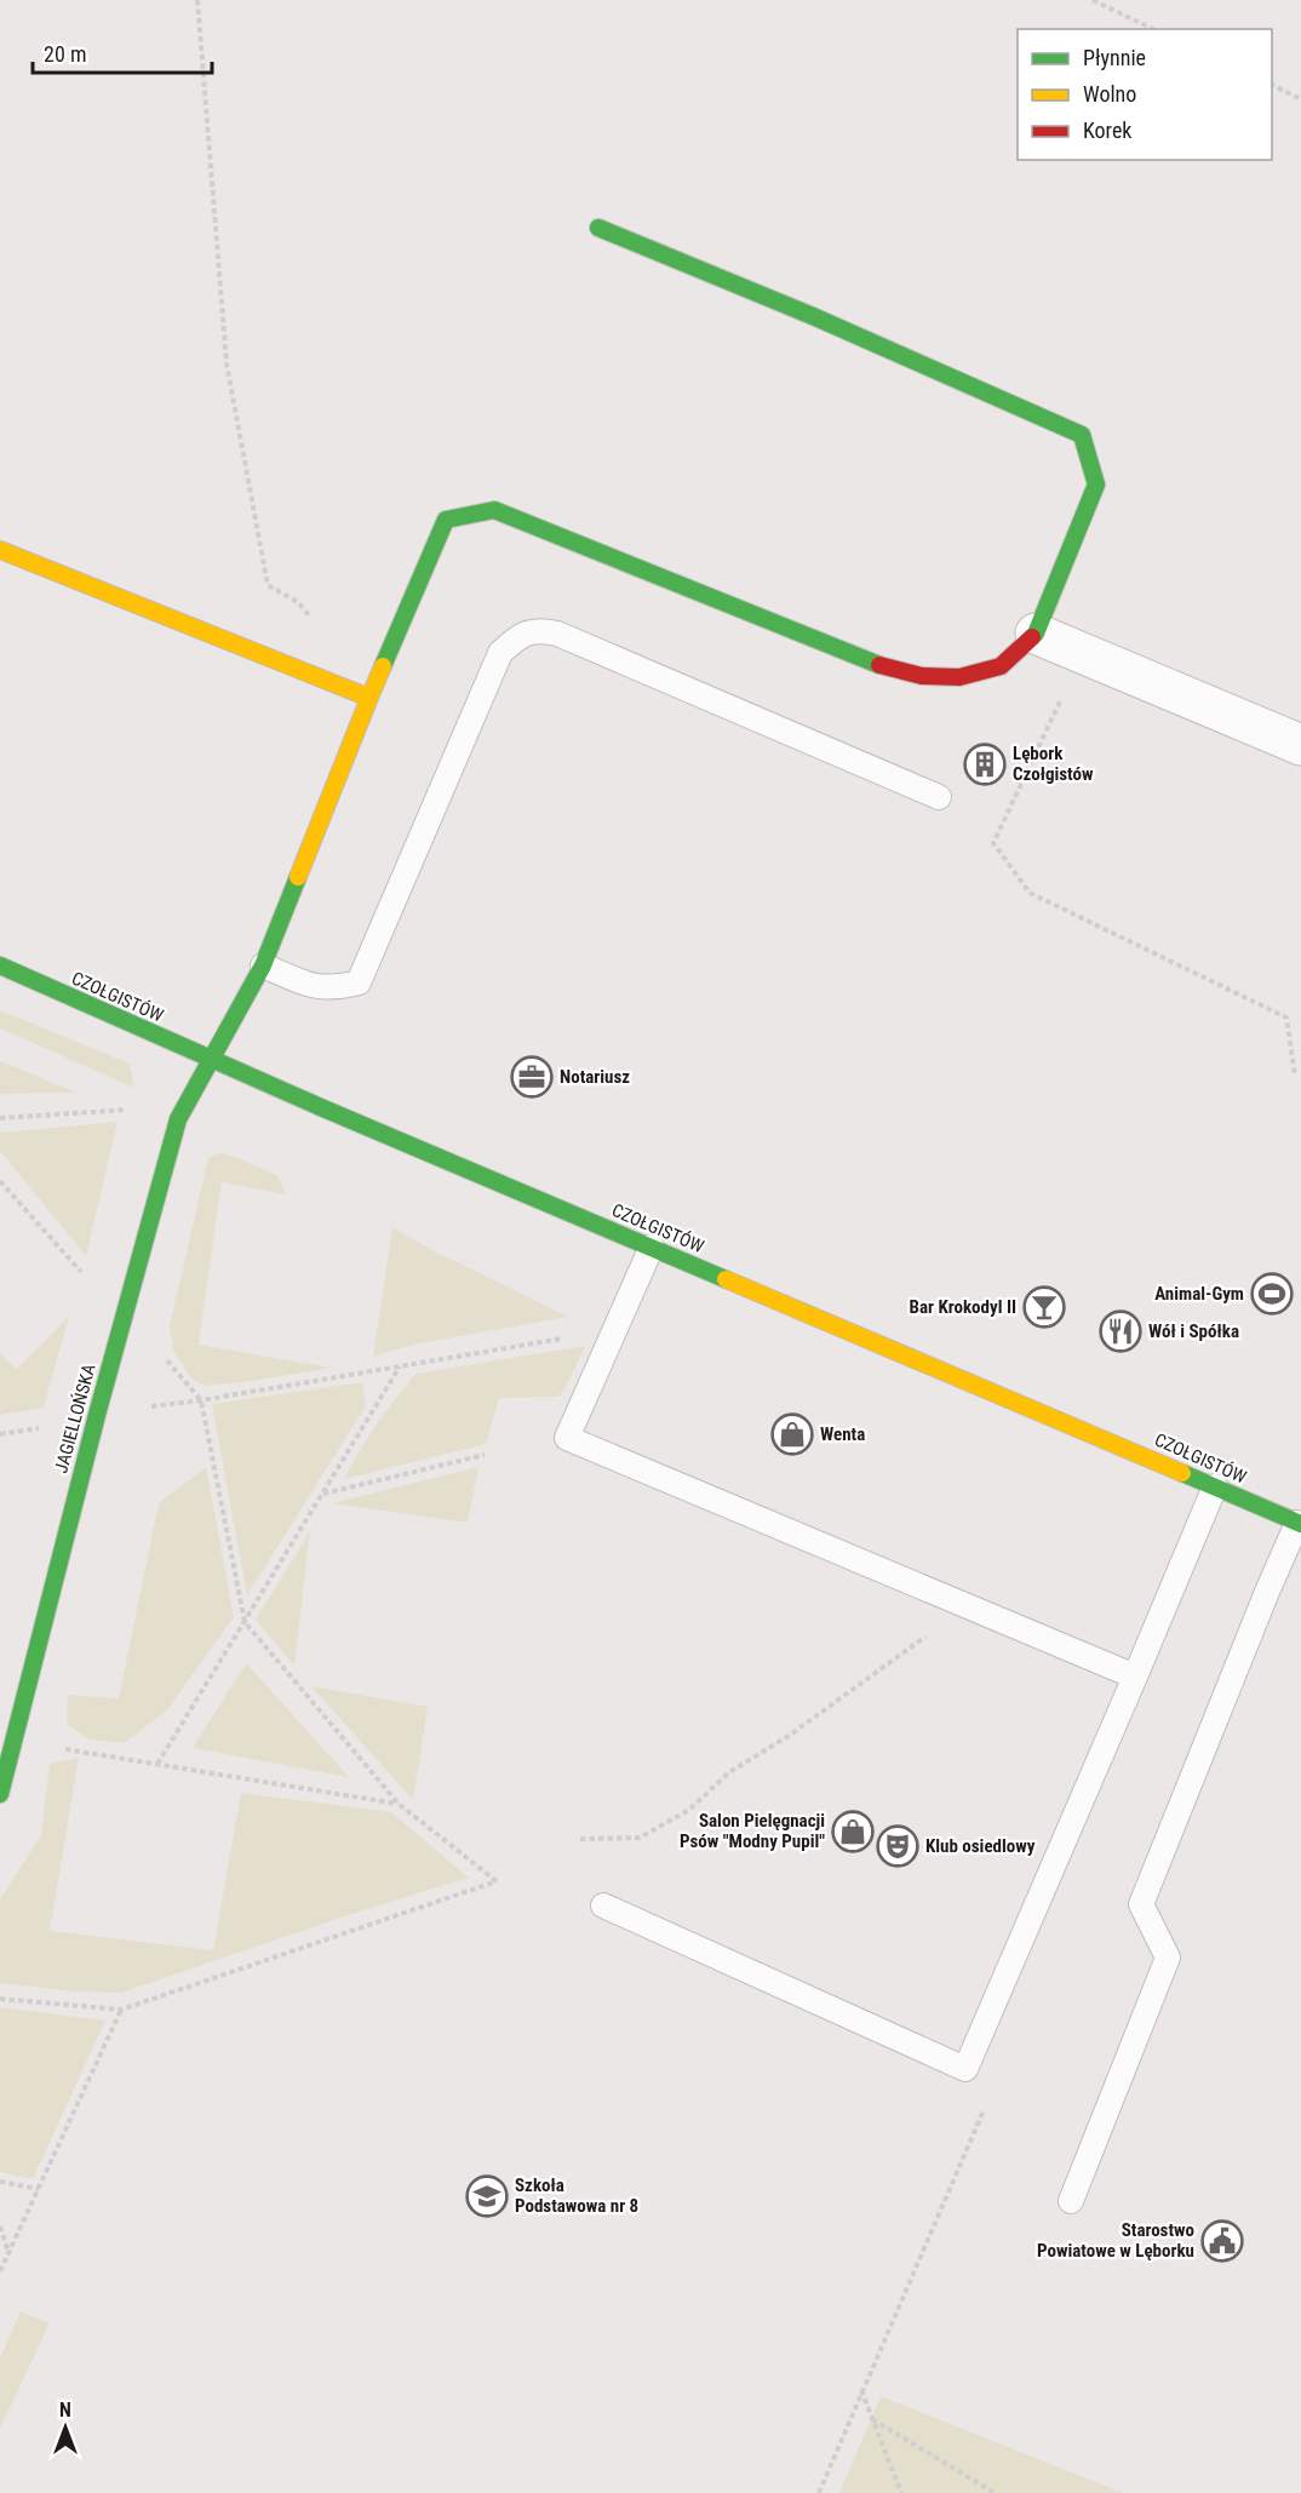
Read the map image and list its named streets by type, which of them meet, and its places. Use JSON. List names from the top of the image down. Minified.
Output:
{"streets":{"street":["CZOŁGISTÓW","JAGIELLOŃSKA"]},"crossings":[["CZOŁGISTÓW","JAGIELLOŃSKA"]],"places":{"building":["Lębork Czołgistów"],"office":["Notariusz"],"sports":["Animal-Gym"],"bar":["Bar Krokodyl II"],"restaurant":["Wół i Spółka"],"shop":["Wenta","Salon Pielęgnacji Psów \"Modny Pupil\""],"theatre":["Klub osiedlowy"],"school or university":["Szkoła Podstawowa nr 8"],"public building":["Starostwo Powiatowe w Lęborku"]},"legend":["Płynnie","Wolno","Korek"],"scale_bar":"20 m","north":"top"}
